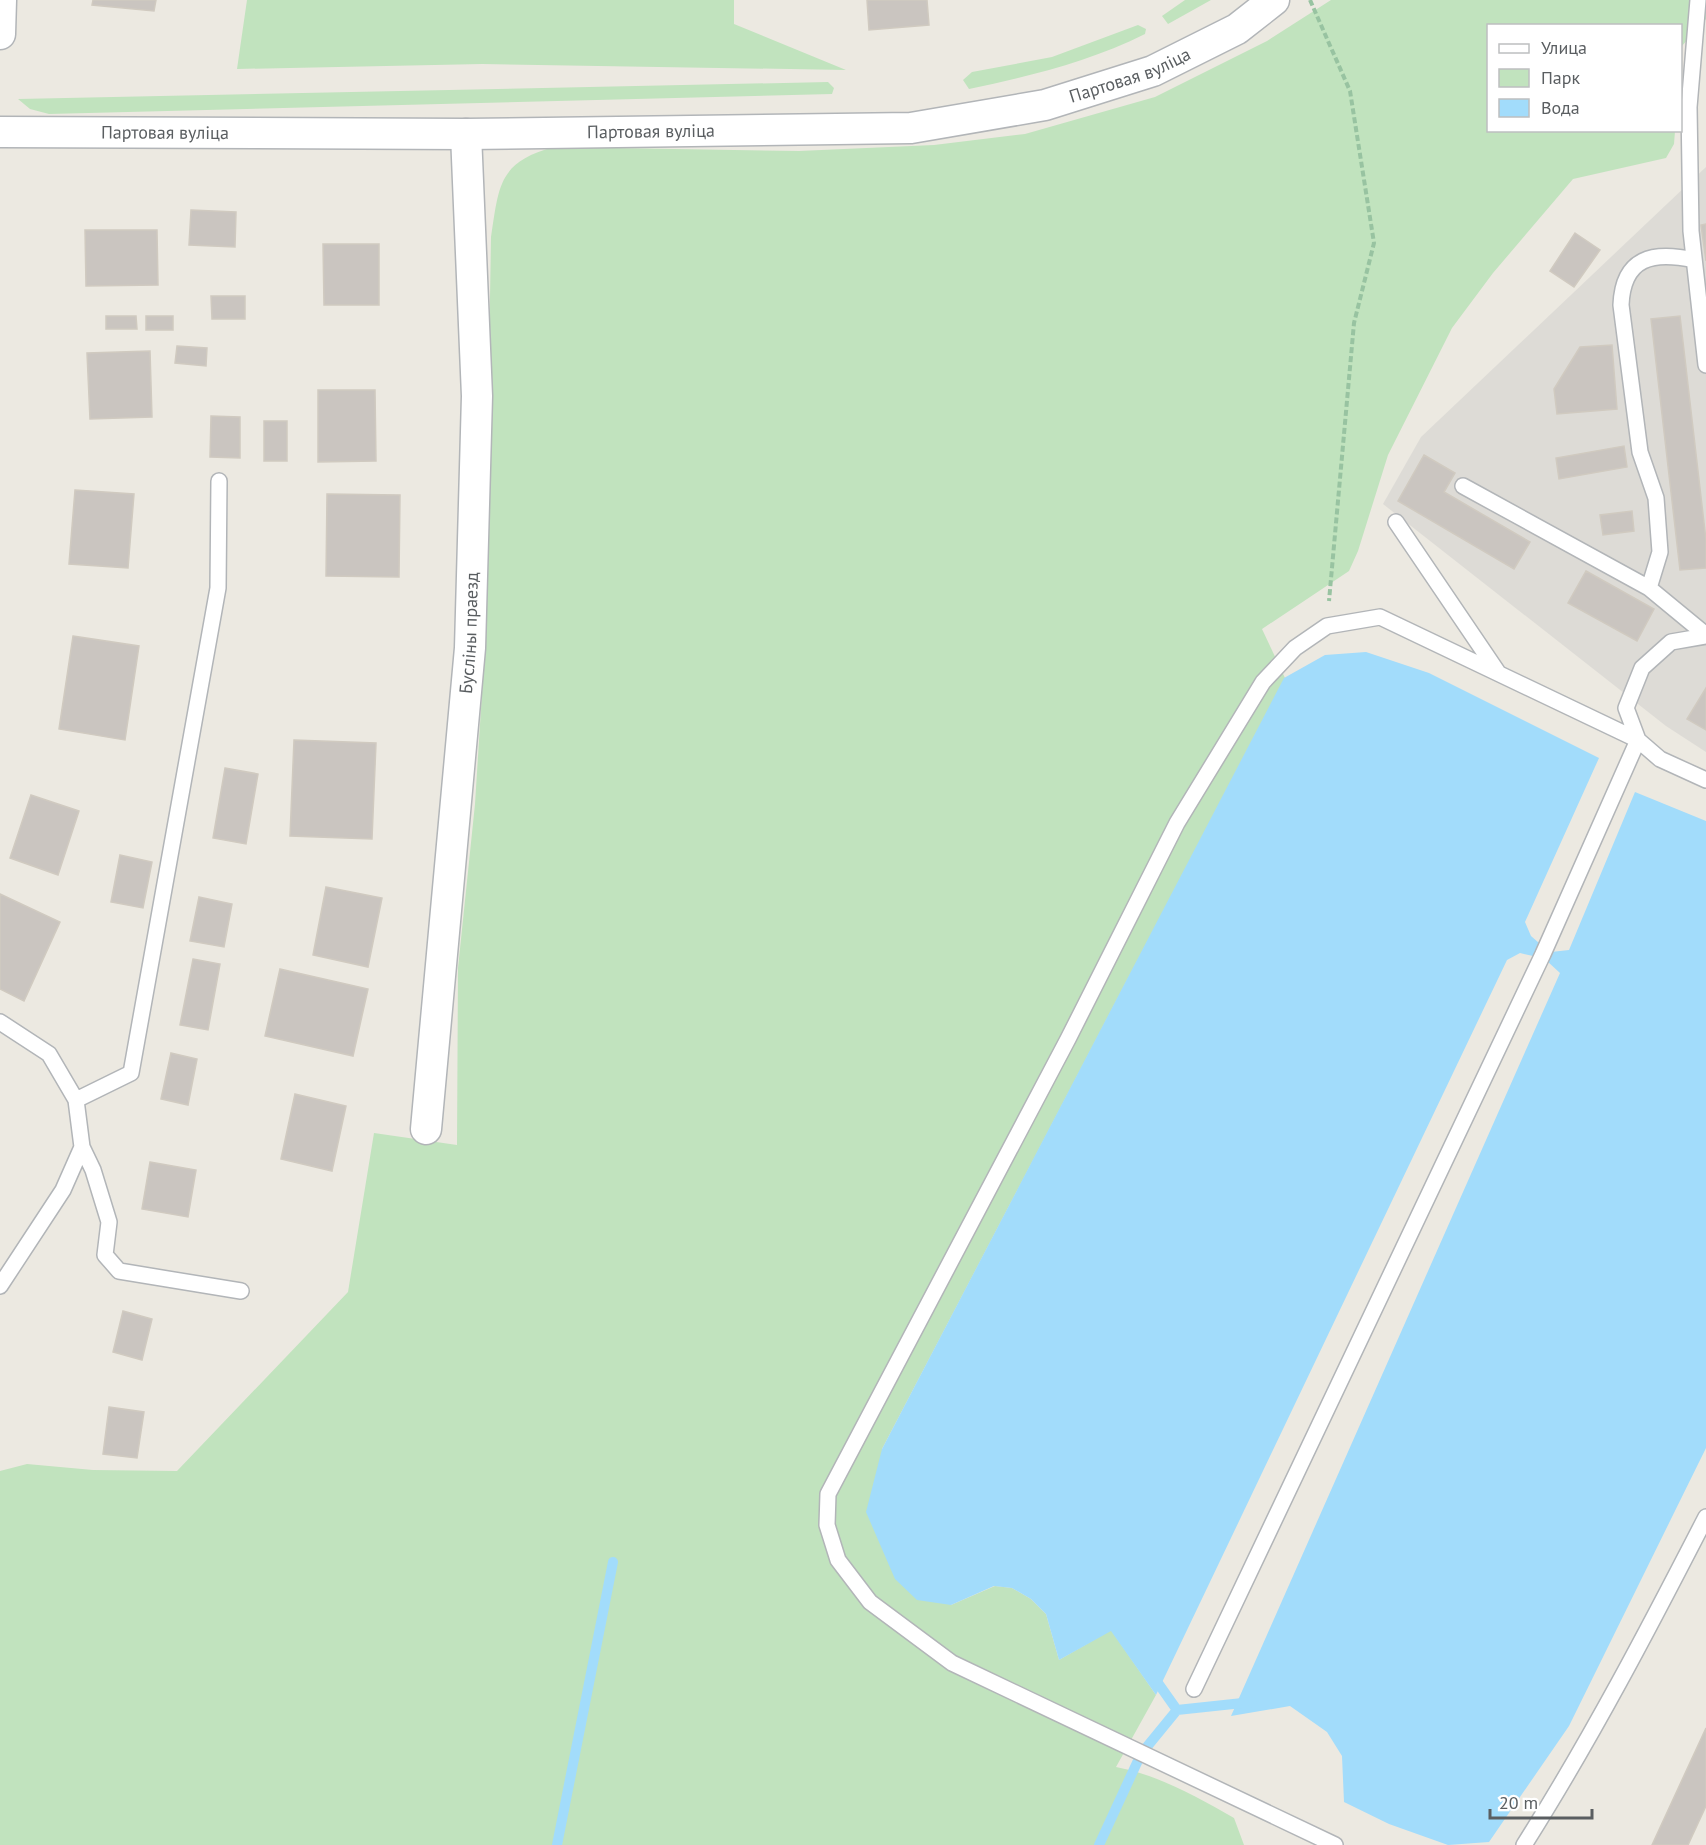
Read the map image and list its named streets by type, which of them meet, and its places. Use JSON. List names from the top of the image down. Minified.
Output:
{"streets":{"street":["Партовая вуліца","Бусліны праезд"]},"crossings":[["Партовая вуліца","Бусліны праезд"]],"legend":["Улица","Парк","Вода"],"scale_bar":"20 m"}
